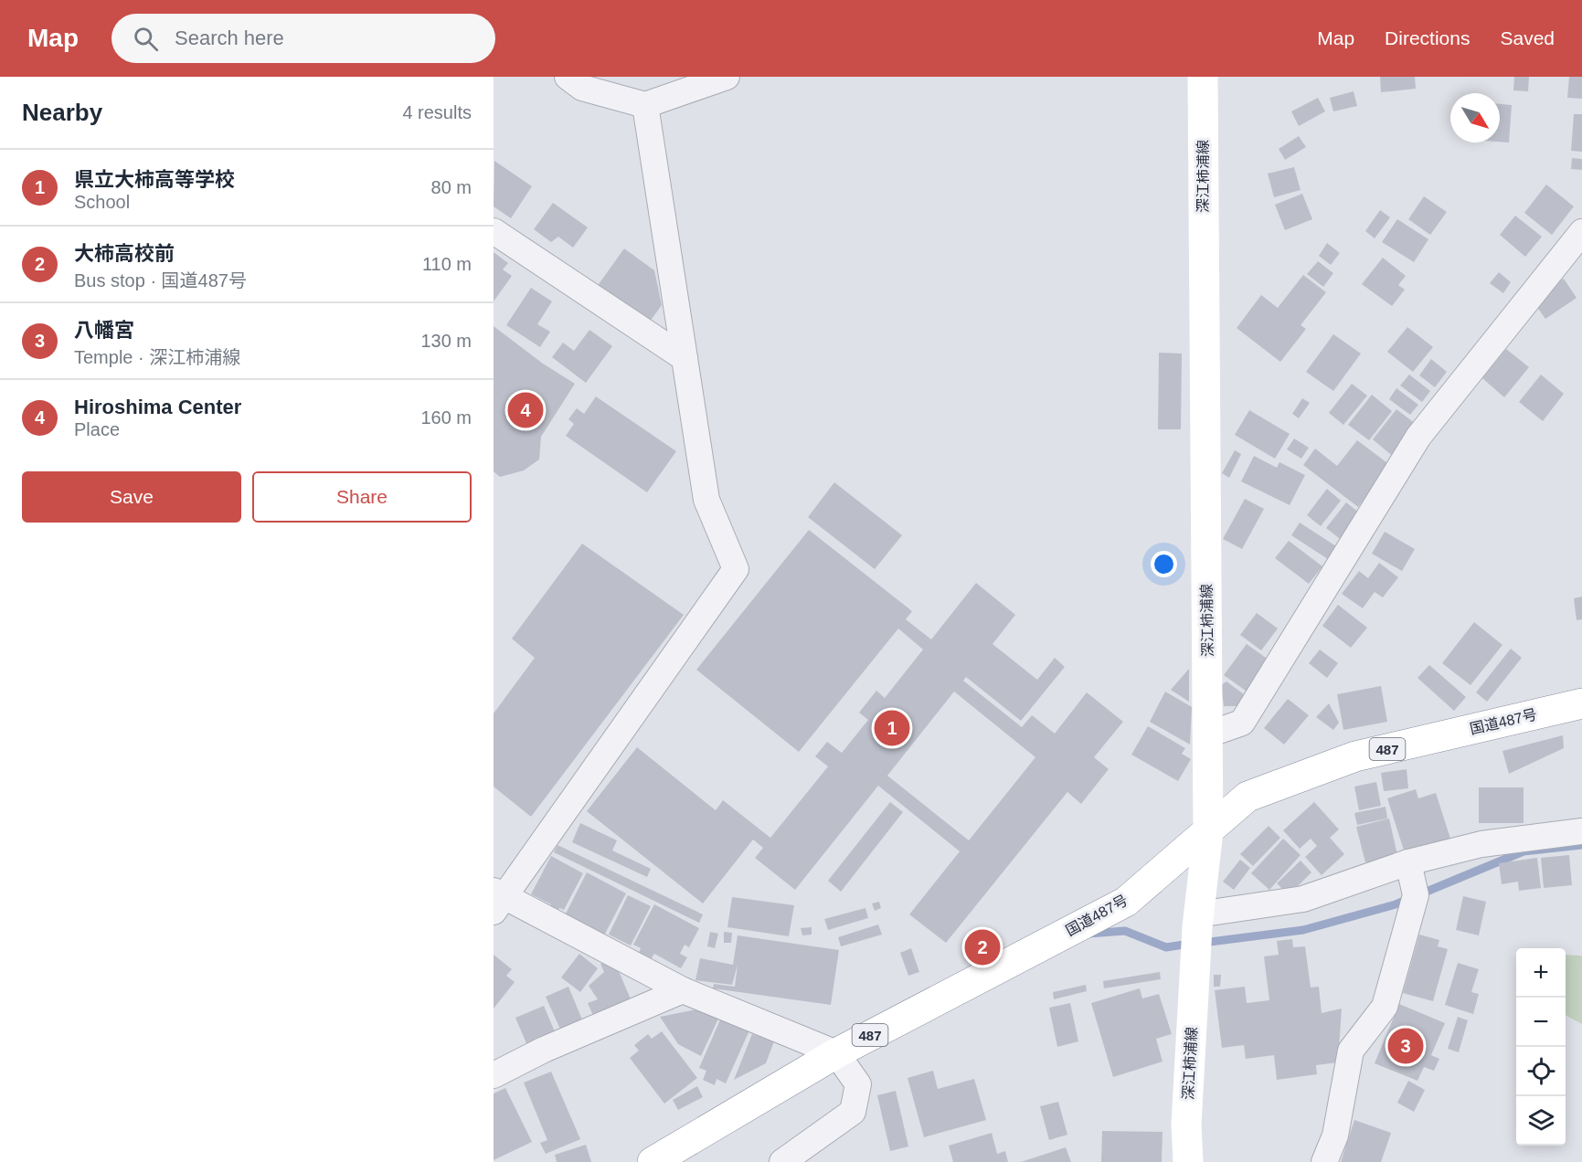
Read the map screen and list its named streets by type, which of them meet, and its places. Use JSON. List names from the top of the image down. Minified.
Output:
{"streets":{"main road":["深江柿浦線","国道487号","487"]},"crossings":[["深江柿浦線","国道487号"]],"north":"bottom right","page":{"header":"Map","search":"Search here","nav":["Map","Directions","Saved"],"heading":["Nearby","4 results"],"list":[{"mark":"1","name":"県立大柿高等学校","note":"School","value":"80 m"},{"mark":"2","name":"大柿高校前","note":"Bus stop · 国道487号","value":"110 m"},{"mark":"3","name":"八幡宮","note":"Temple · 深江柿浦線","value":"130 m"},{"mark":"4","name":"Hiroshima Center","note":"Place","value":"160 m"}],"pins":["4","1","2","3"],"buttons":["Save","Share"],"map_buttons":["+","−"]}}
